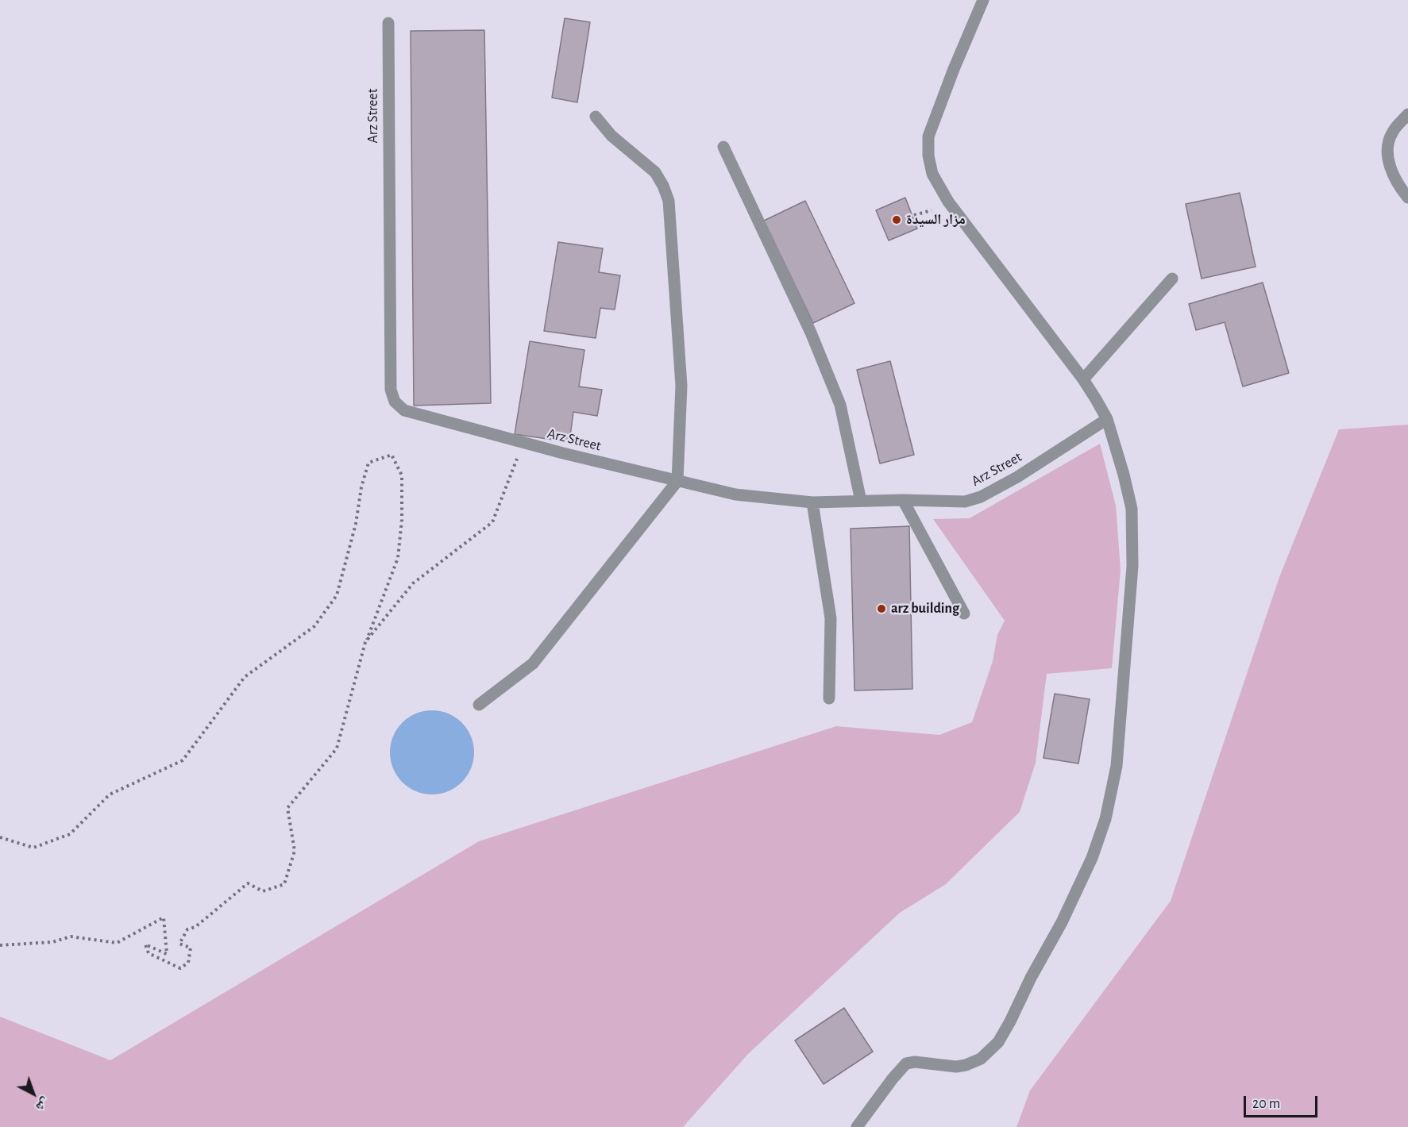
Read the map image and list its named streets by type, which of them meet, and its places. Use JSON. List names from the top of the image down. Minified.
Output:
{"streets":{"street":["Arz Street"]},"places":["مزار السيدة","arz building"],"scale_bar":"20 m","north":"bottom right"}
